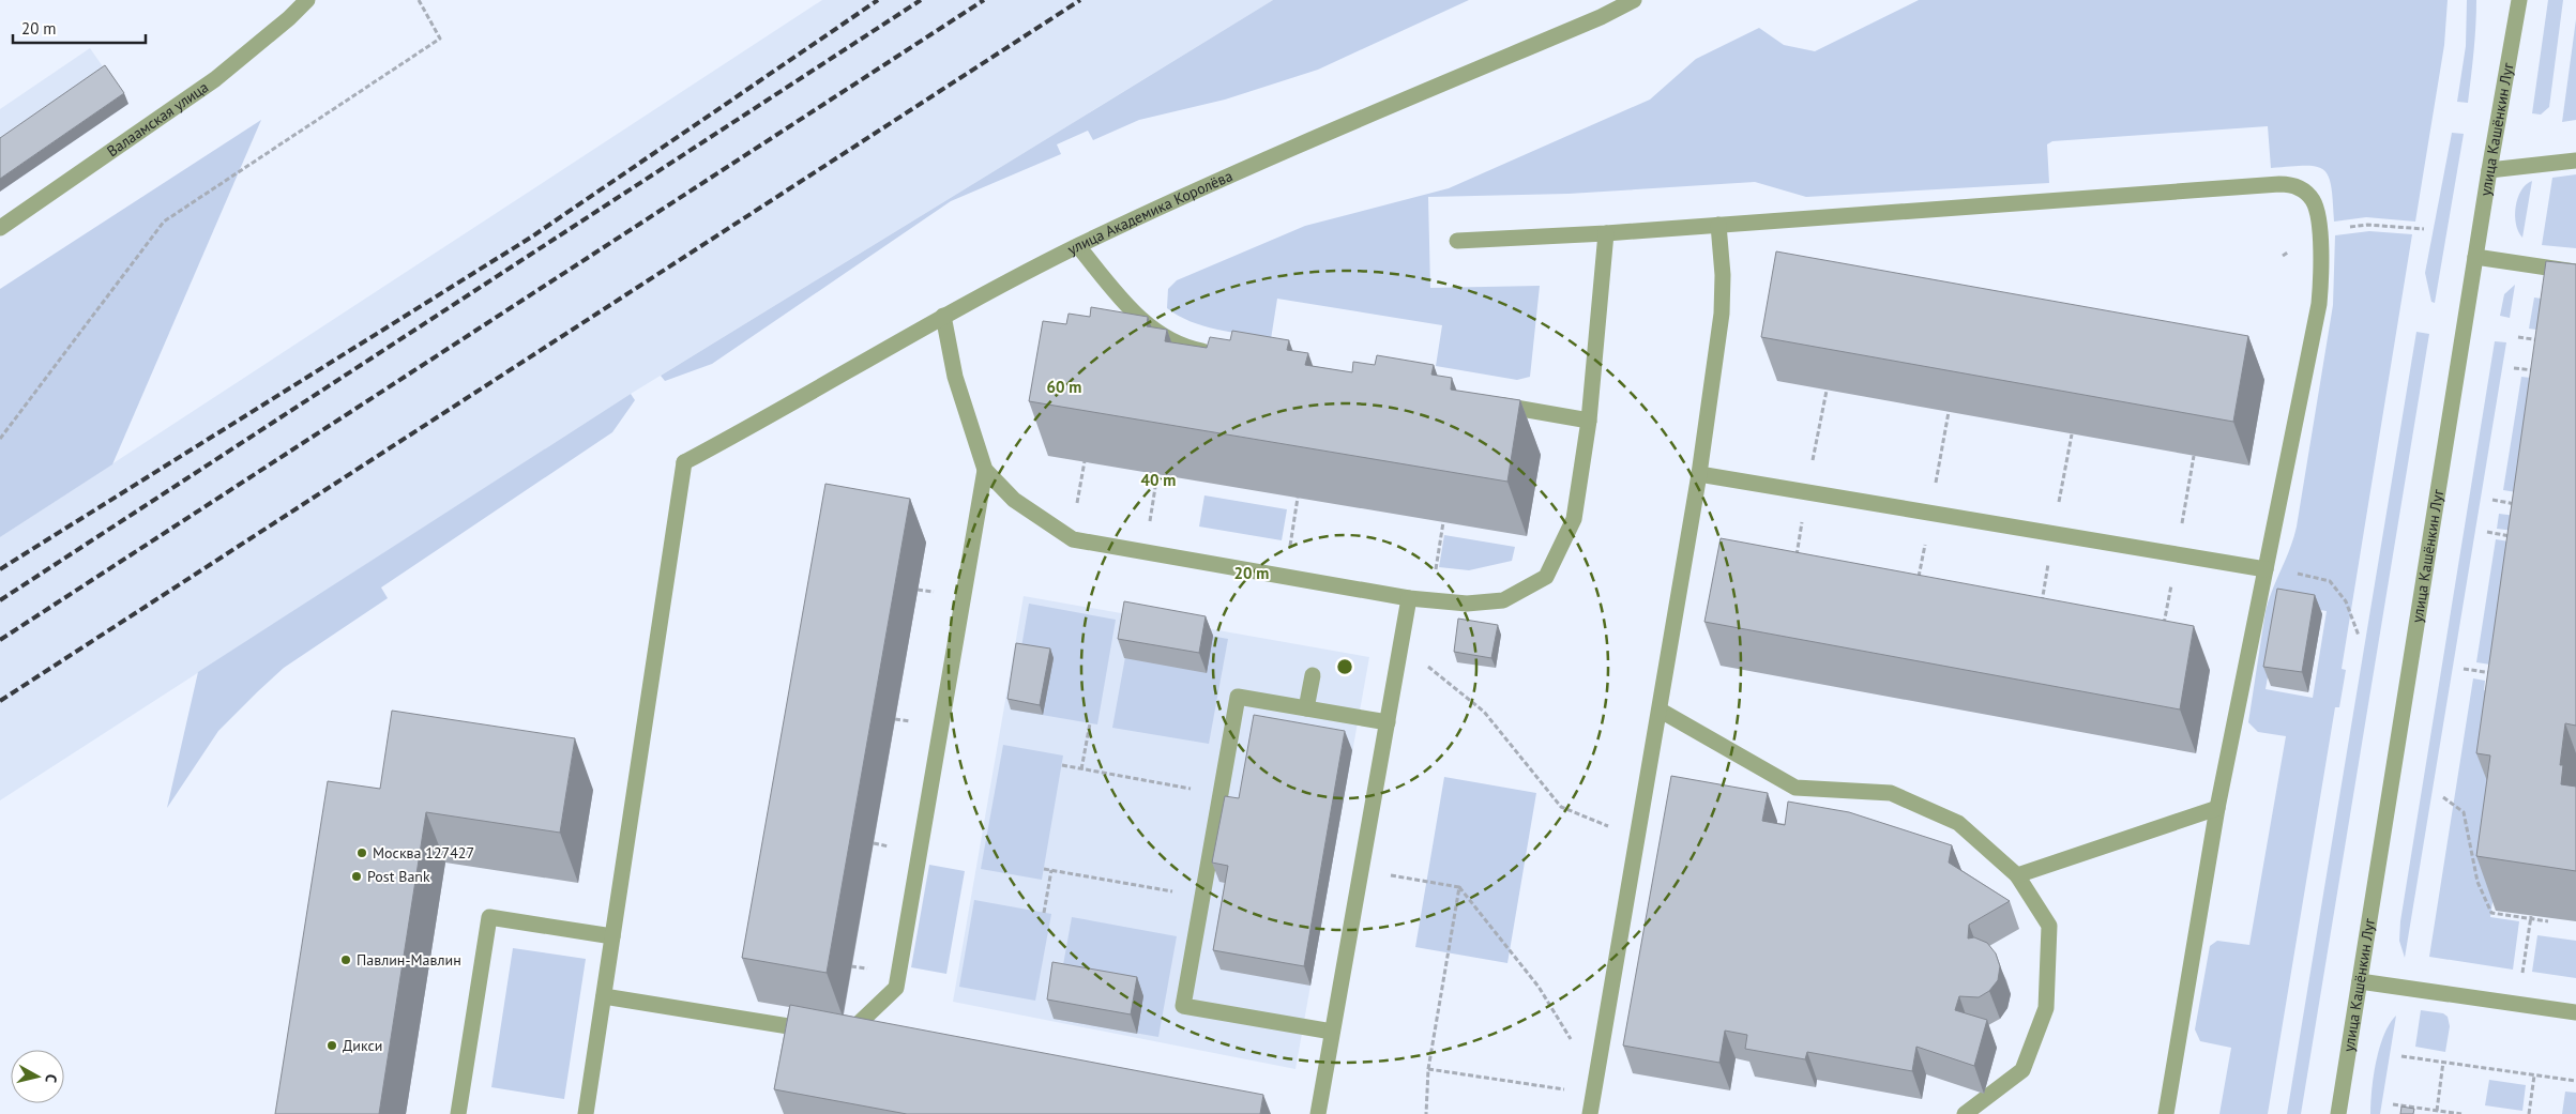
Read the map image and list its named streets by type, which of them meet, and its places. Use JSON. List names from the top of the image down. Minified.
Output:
{"streets":{"street":["Валаамская улица","улица Кашёнкин Луг","улица Академика Королёва"]},"places":["Москва 127427","Post Bank","Павлин-Мавлин","Дикси"],"scale_bar":"20 m","north":"right","rings":["60 m","40 m","20 m"]}
